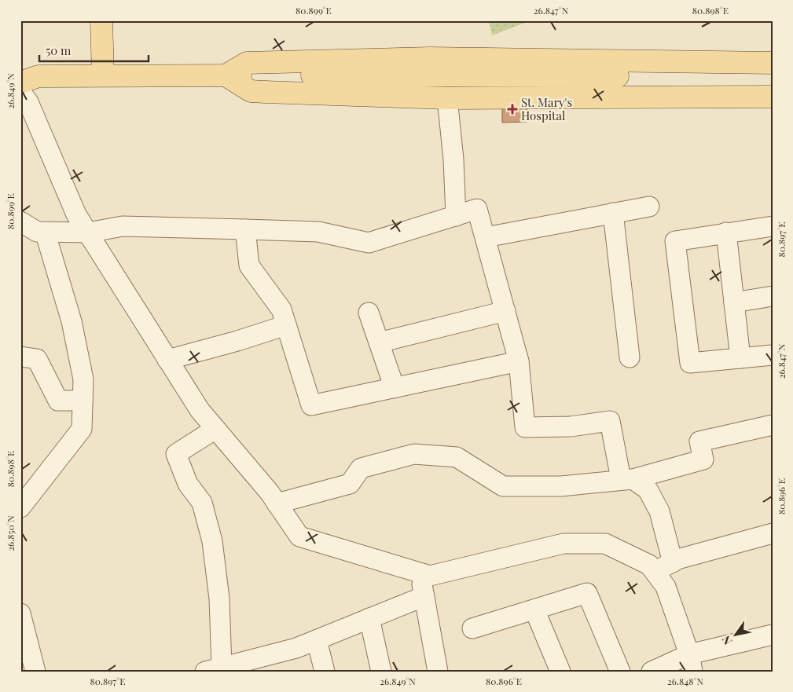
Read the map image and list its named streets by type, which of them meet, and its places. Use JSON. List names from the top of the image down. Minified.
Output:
{"places":{"health":["St. Mary's Hospital"]},"scale_bar":"50 m","north":"bottom left","coordinates":["80.899°E","26.847°N","80.898°E","26.849°N","80.897°E","80.896°E","26.850°N","26.848°N"]}
